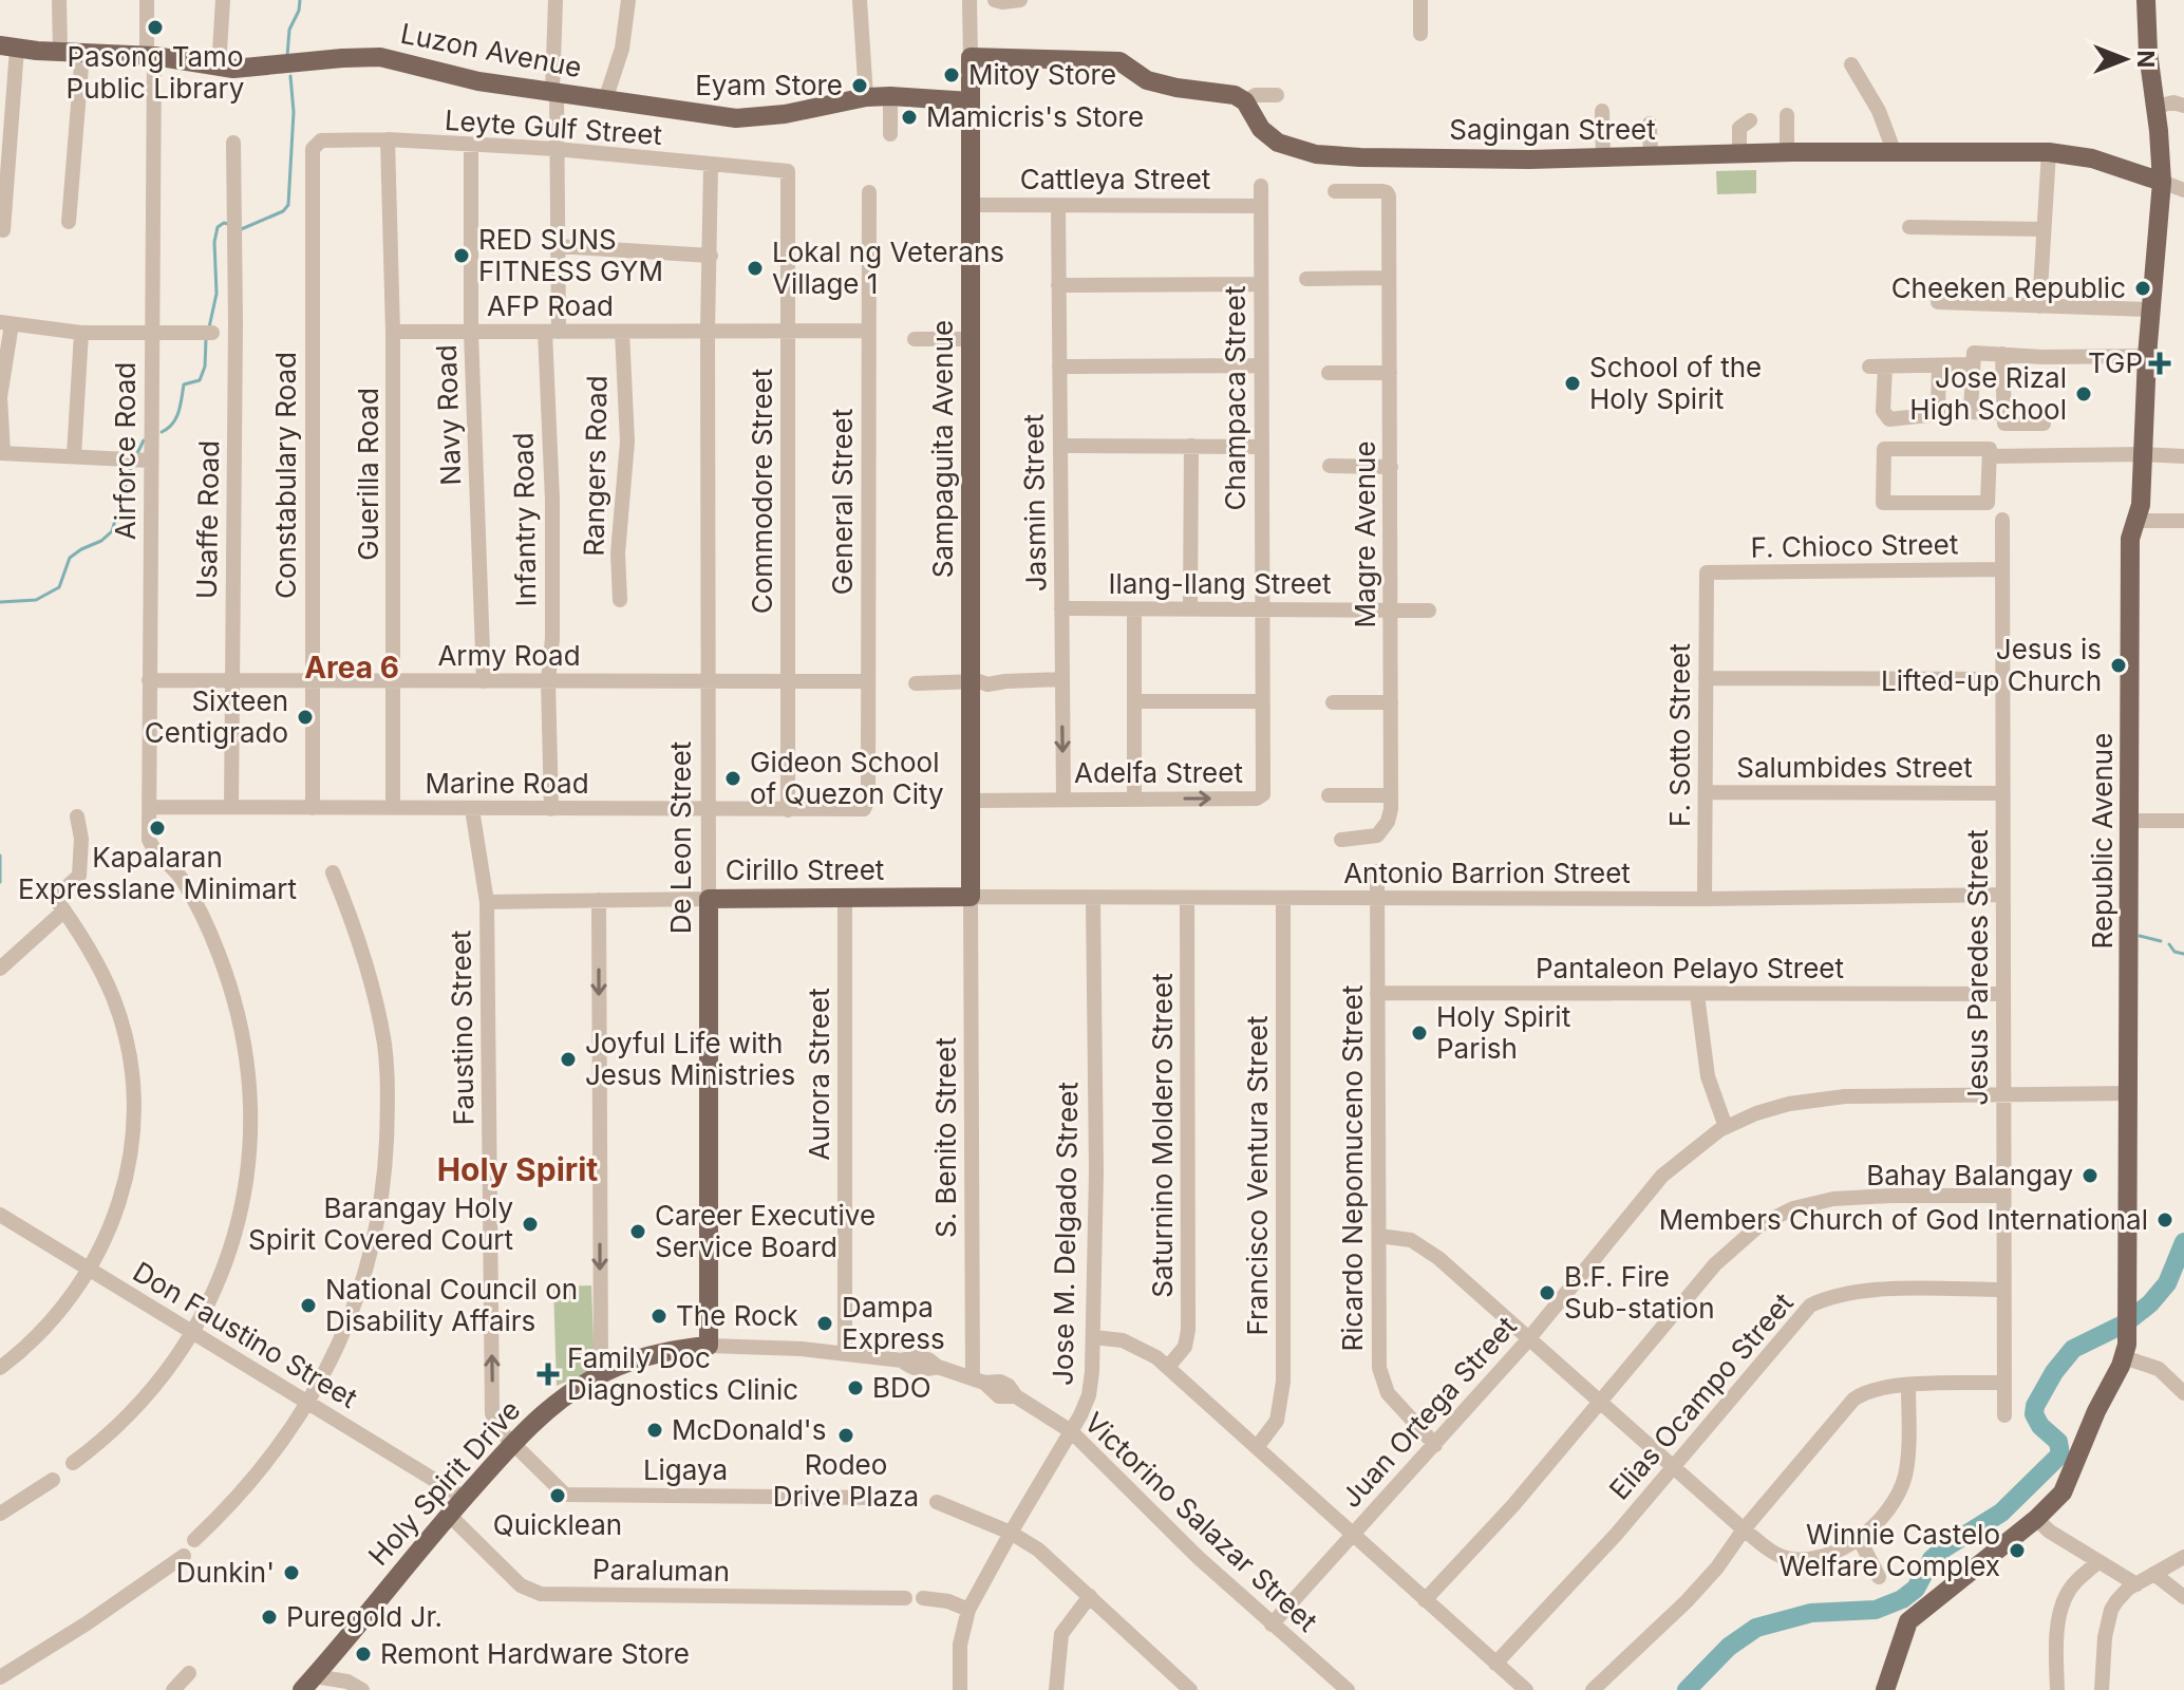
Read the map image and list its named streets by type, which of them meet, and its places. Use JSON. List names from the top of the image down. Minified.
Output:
{"streets":{"main road":["Luzon Avenue","Sagingan Street","Sampaguita Avenue","De Leon Street","Republic Avenue","Cirillo Street","Holy Spirit Drive"],"street":["Leyte Gulf Street","Cattleya Street","AFP Road","Champaca Street","Navy Road","Airforce Road","Rangers Road","Guerilla Road","Constabulary Road","Commodore Street","General Street","Jasmin Street","Usaffe Road","Infantry Road","Magre Avenue","F. Chioco Street","Ilang-Ilang Street","Army Road","F. Sotto Street","Salumbides Street","Adelfa Street","Marine Road","Antonio Barrion Street","Jesus Paredes Street","Pantaleon Pelayo Street","Faustino Street","Aurora Street","Saturnino Moldero Street","S. Benito Street","Ricardo Nepomuceno Street","Francisco Ventura Street","Jose M. Delgado Street","Don Faustino Street","Elias Ocampo Street","Juan Ortega Street","Ligaya","Victorino Salazar Street","Paraluman"]},"crossings":[["Luzon Avenue","Sampaguita Avenue"],["Luzon Avenue","Airforce Road"],["Luzon Avenue","Infantry Road"],["Leyte Gulf Street","Navy Road"],["Leyte Gulf Street","Guerilla Road"],["Leyte Gulf Street","Constabulary Road"],["Leyte Gulf Street","Commodore Street"],["Leyte Gulf Street","Infantry Road"],["Leyte Gulf Street","De Leon Street"],["Sagingan Street","Republic Avenue"],["Cattleya Street","Champaca Street"],["Cattleya Street","Sampaguita Avenue"],["Cattleya Street","Jasmin Street"],["AFP Road","Navy Road"],["AFP Road","Rangers Road"],["AFP Road","Guerilla Road"],["AFP Road","Commodore Street"],["AFP Road","General Street"],["AFP Road","Infantry Road"],["AFP Road","De Leon Street"],["Champaca Street","Ilang-Ilang Street"],["Champaca Street","Adelfa Street"],["Navy Road","Army Road"],["Sampaguita Avenue","Adelfa Street"],["Sampaguita Avenue","Cirillo Street"],["Sampaguita Avenue","Antonio Barrion Street"],["Sampaguita Avenue","S. Benito Street"],["Airforce Road","Army Road"],["Airforce Road","Marine Road"],["Airforce Road","Don Faustino Street"],["Guerilla Road","Army Road"],["Guerilla Road","Marine Road"],["Constabulary Road","Army Road"],["Constabulary Road","Marine Road"],["Commodore Street","Army Road"],["Commodore Street","Marine Road"],["General Street","Army Road"],["General Street","Marine Road"],["Jasmin Street","Ilang-Ilang Street"],["Jasmin Street","Adelfa Street"],["Usaffe Road","Army Road"],["Usaffe Road","Marine Road"],["Infantry Road","Army Road"],["Infantry Road","Marine Road"],["Magre Avenue","Ilang-Ilang Street"],["F. Chioco Street","F. Sotto Street"],["F. Chioco Street","Jesus Paredes Street"],["Ilang-Ilang Street","Adelfa Street"],["Army Road","De Leon Street"],["F. Sotto Street","Salumbides Street"],["F. Sotto Street","Antonio Barrion Street"],["Salumbides Street","Jesus Paredes Street"],["Marine Road","De Leon Street"],["Marine Road","Faustino Street"],["De Leon Street","Cirillo Street"],["De Leon Street","Holy Spirit Drive"],["De Leon Street","Victorino Salazar Street"],["Republic Avenue","Juan Ortega Street"],["Cirillo Street","Antonio Barrion Street"],["Cirillo Street","Faustino Street"],["Cirillo Street","Aurora Street"],["Cirillo Street","S. Benito Street"],["Antonio Barrion Street","Jesus Paredes Street"],["Antonio Barrion Street","Saturnino Moldero Street"],["Antonio Barrion Street","S. Benito Street"],["Antonio Barrion Street","Ricardo Nepomuceno Street"],["Antonio Barrion Street","Francisco Ventura Street"],["Antonio Barrion Street","Jose M. Delgado Street"],["Jesus Paredes Street","Pantaleon Pelayo Street"],["Jesus Paredes Street","Elias Ocampo Street"],["Jesus Paredes Street","Juan Ortega Street"],["Pantaleon Pelayo Street","Ricardo Nepomuceno Street"],["Faustino Street","Ligaya"],["Faustino Street","Holy Spirit Drive"],["Aurora Street","Victorino Salazar Street"],["S. Benito Street","Victorino Salazar Street"],["Ricardo Nepomuceno Street","Juan Ortega Street"],["Jose M. Delgado Street","Victorino Salazar Street"],["Don Faustino Street","Holy Spirit Drive"],["Juan Ortega Street","Victorino Salazar Street"],["Ligaya","Holy Spirit Drive"],["Holy Spirit Drive","Victorino Salazar Street"],["Holy Spirit Drive","Paraluman"]],"districts":["Area 6","Holy Spirit"],"places":{"other":["Pasong Tamo Public Library","Mitoy Store","Eyam Store","Mamicris's Store","RED SUNS FITNESS GYM","Lokal ng Veterans Village 1","Cheeken Republic","School of the Holy Spirit","Jose Rizal High School","Jesus is Lifted-up Church","Sixteen Centigrado","Gideon School of Quezon City","Kapalaran Expresslane Minimart","Holy Spirit Parish","Joyful Life with Jesus Ministries","Bahay Balangay","Members Church of God International","Barangay Holy Spirit Covered Court","Career Executive Service Board","B.F. Fire Sub-station","National Council on Disability Affairs","The Rock","Dampa Express","BDO","McDonald's","Rodeo Drive Plaza","Quicklean","Winnie Castelo Welfare Complex","Dunkin'","Puregold Jr.","Remont Hardware Store"],"health":["TGP","Family Doc Diagnostics Clinic"]},"north":"right"}
